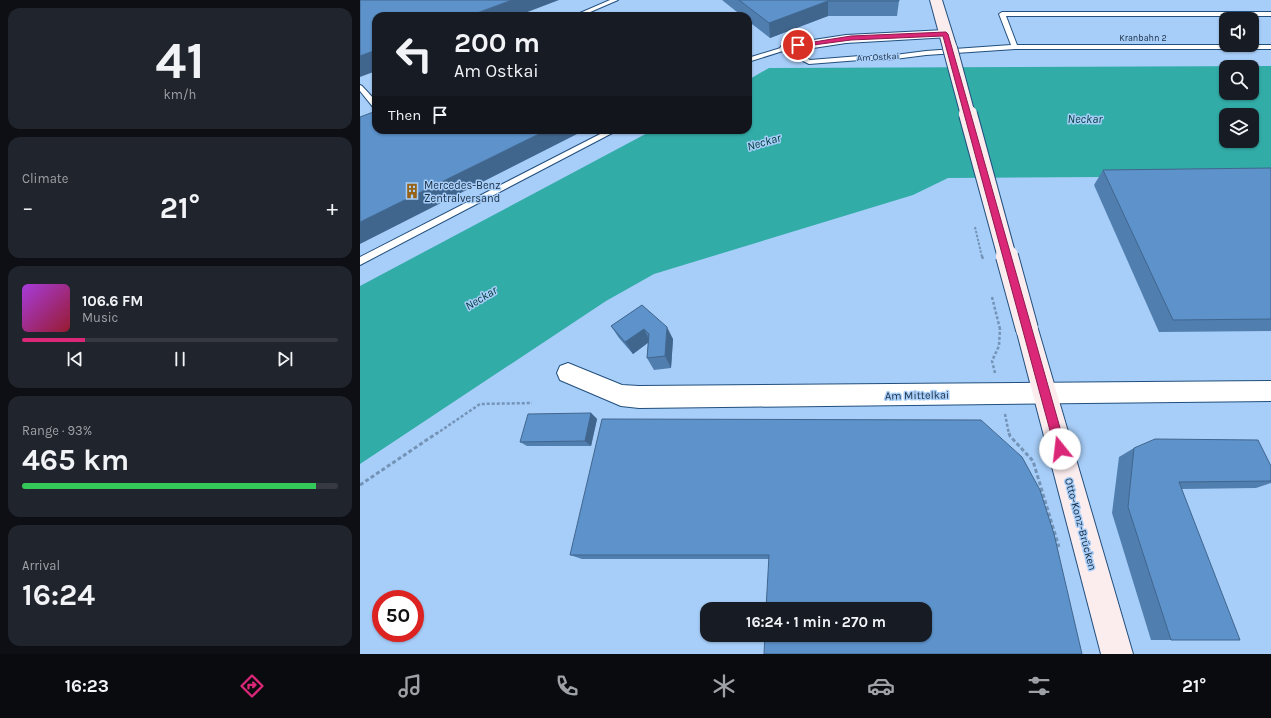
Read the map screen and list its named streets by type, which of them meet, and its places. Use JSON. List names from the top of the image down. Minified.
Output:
{"streets":{"main road":["Otto-Konz-Brücken"],"street":["Am Ostkai","Am Mittelkai"],"lane":["Kranbahn 2"]},"crossings":[["Kranbahn 2","Am Ostkai"],["Am Ostkai","Otto-Konz-Brücken"],["Am Mittelkai","Otto-Konz-Brücken"]],"water":["Neckar"],"places":{"building":["Mercedes-Benz Zentralversand"]},"page":{"tile":[["41","km/h"],"Climate",["Range · 93%","465 km"],["Arrival","16:24"]],"turn":["200 m","Am Ostkai"],"then":"Then","heat":["−","21°","+"],"song":["106.6 FM","Music"],"limit":"50","trip":"16:24 · 1 min · 270 m","tabs":["16:23","21°"]}}
